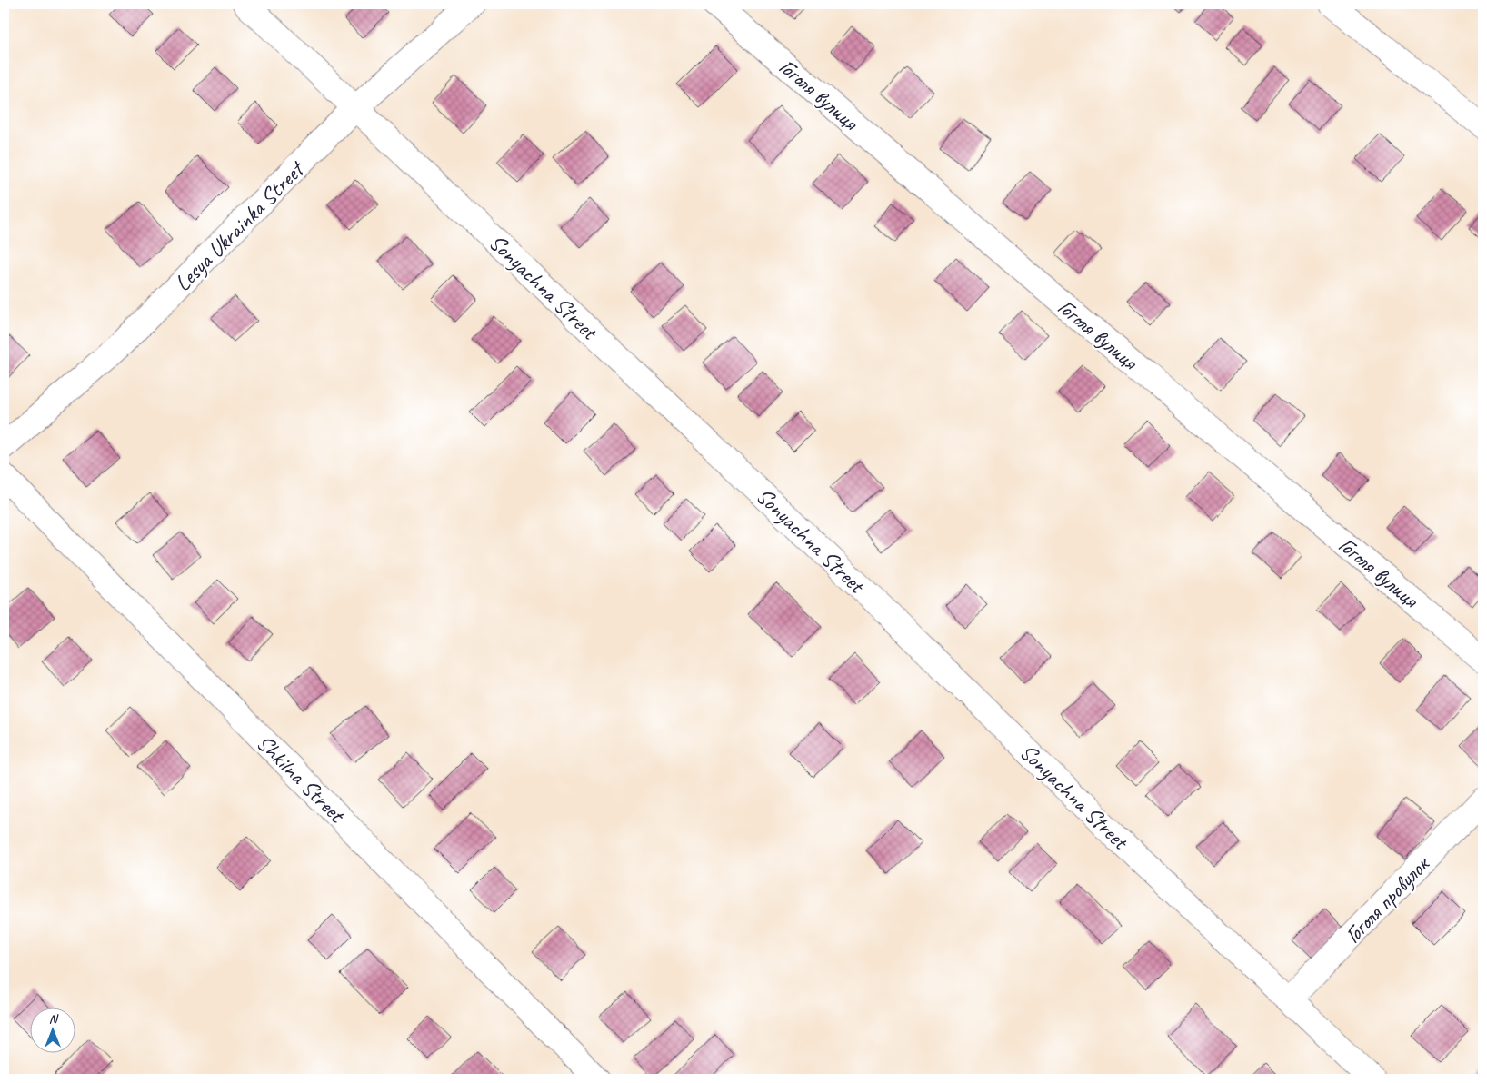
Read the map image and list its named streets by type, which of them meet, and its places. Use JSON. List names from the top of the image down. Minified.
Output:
{"streets":{"street":["Гоголя вулиця","Lesya Ukrainka Street","Sonyachna Street","Shkilna Street","Гоголя провулок"]},"crossings":[["Lesya Ukrainka Street","Sonyachna Street"],["Sonyachna Street","Гоголя провулок"]],"north":"top"}
